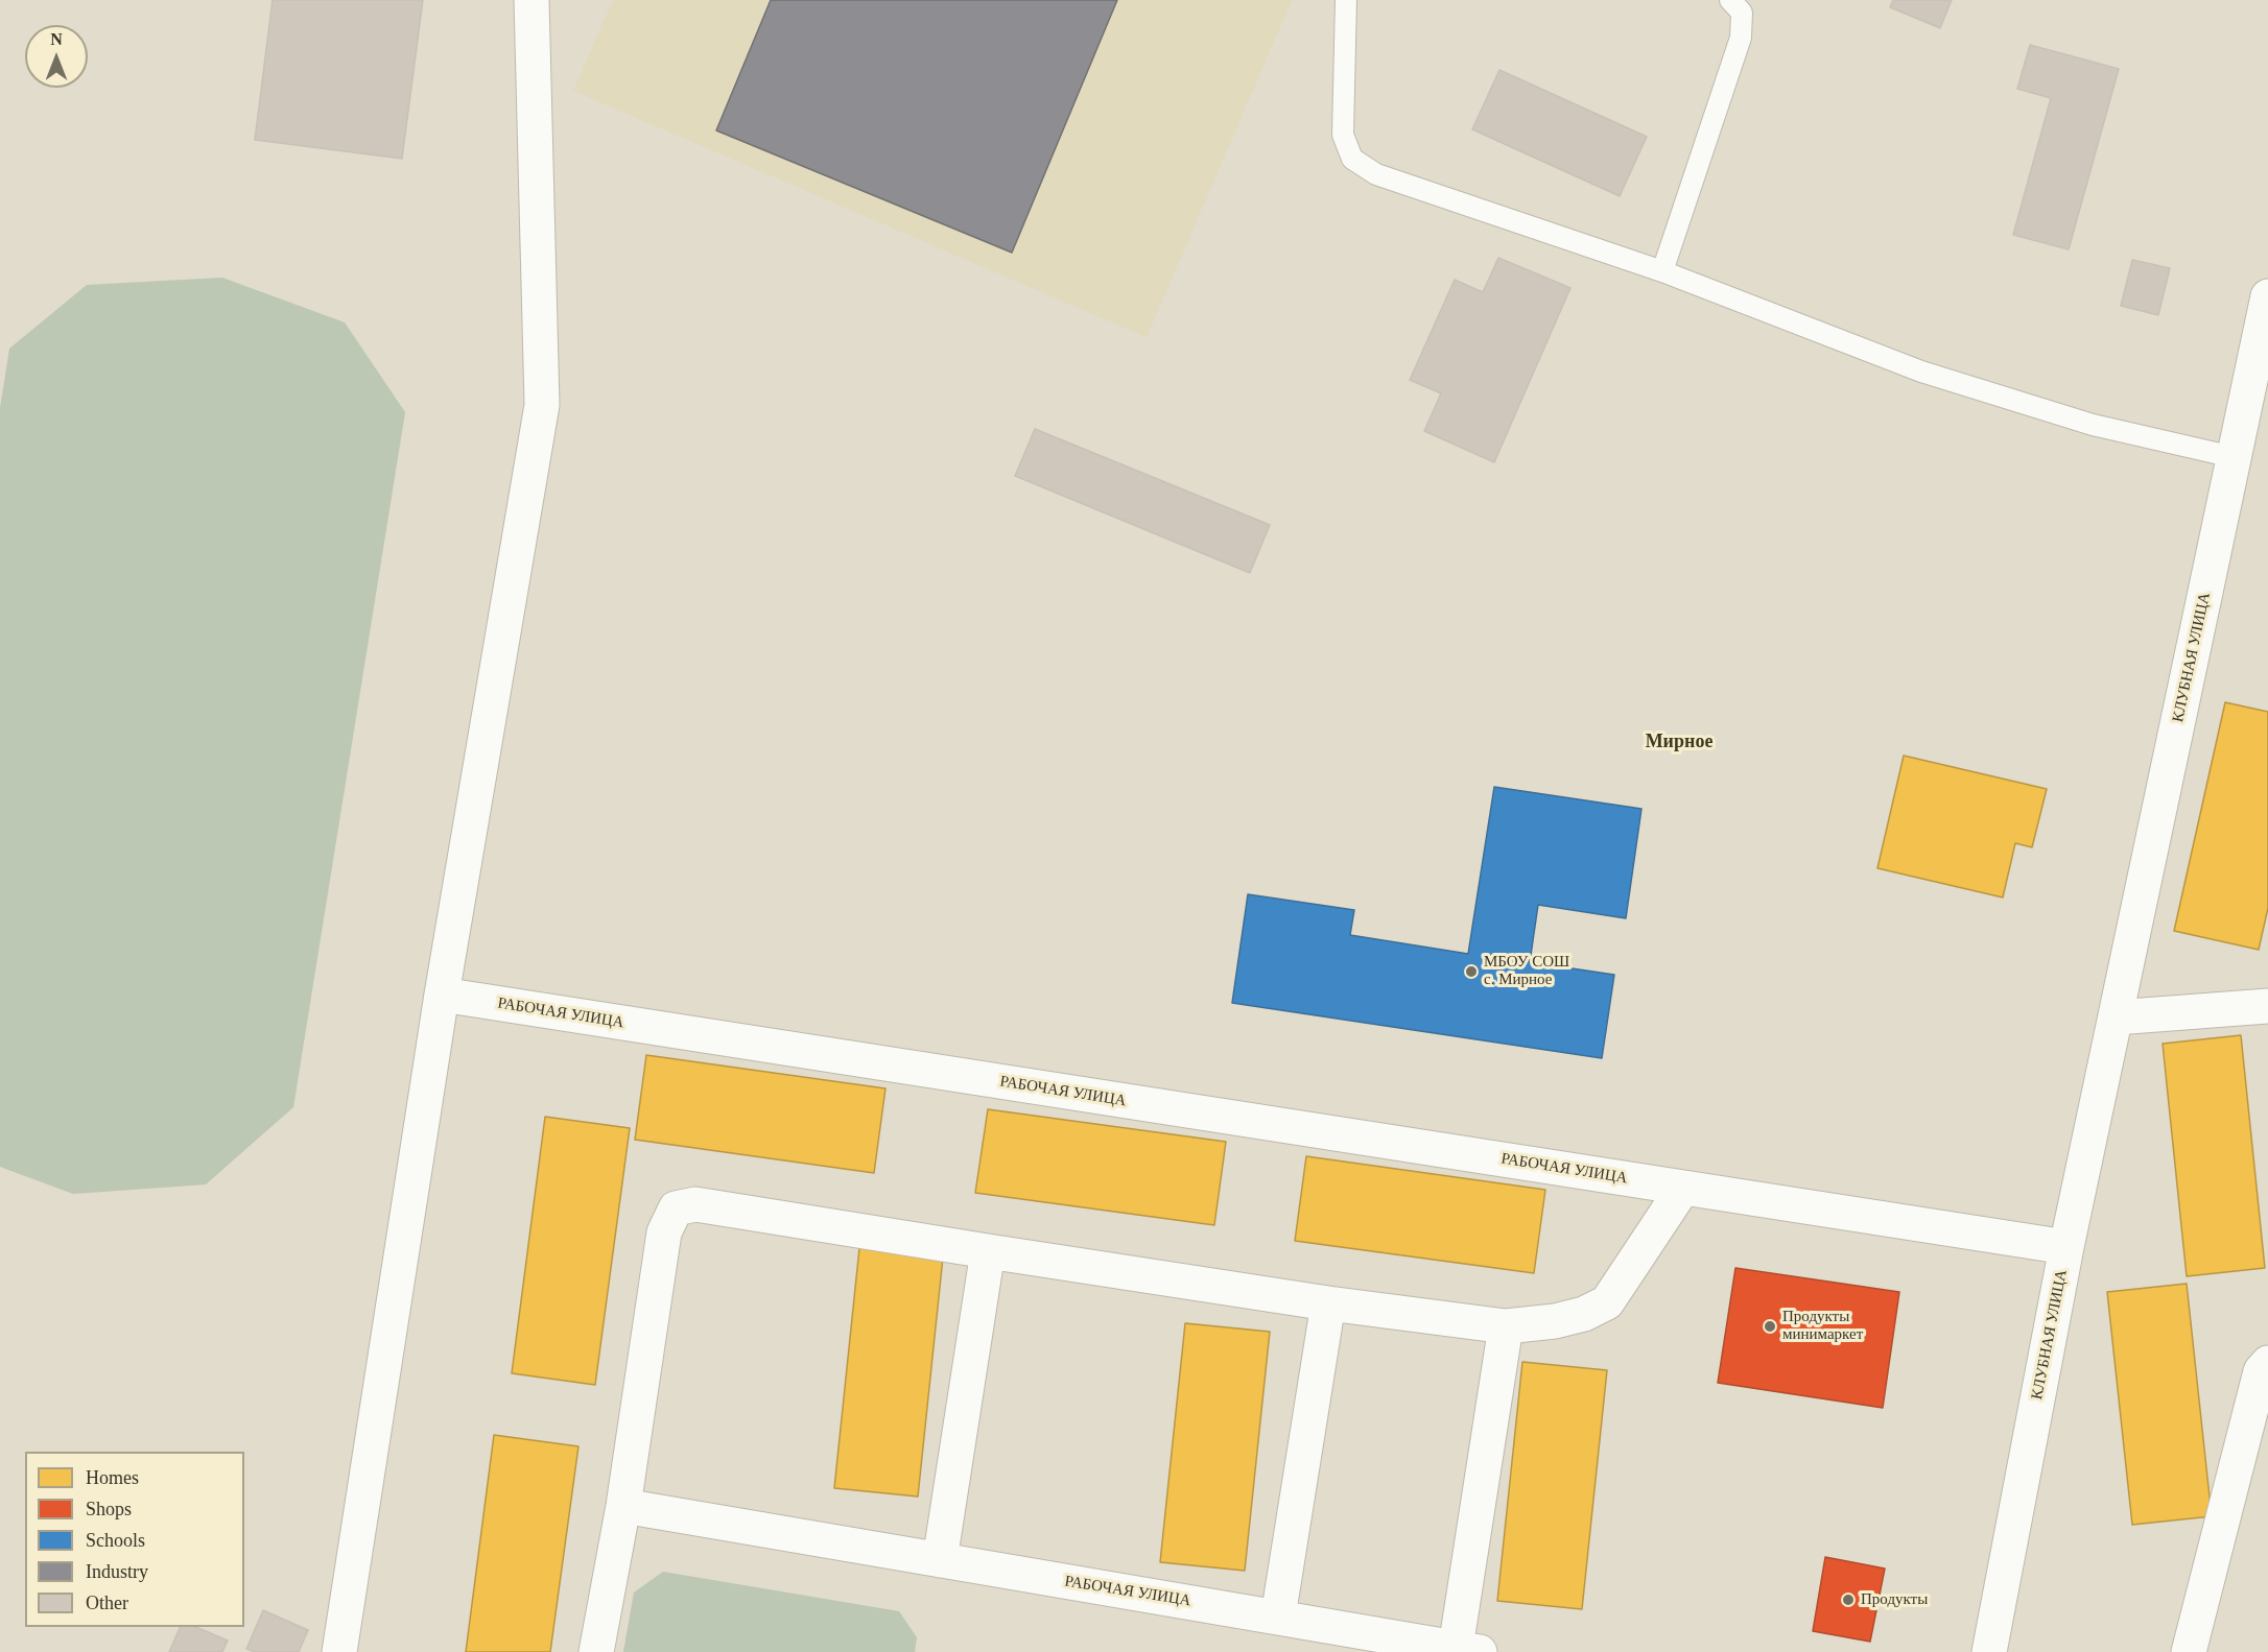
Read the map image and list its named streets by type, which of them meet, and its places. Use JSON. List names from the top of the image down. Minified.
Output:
{"streets":{"street":["КЛУБНАЯ УЛИЦА","РАБОЧАЯ УЛИЦА"]},"crossings":[["КЛУБНАЯ УЛИЦА","РАБОЧАЯ УЛИЦА"]],"districts":["Мирное"],"places":["МБОУ СОШ с. Мирное","Продукты минимаркет","Продукты"],"legend":["Homes","Shops","Schools","Industry","Other"],"north":"top"}
